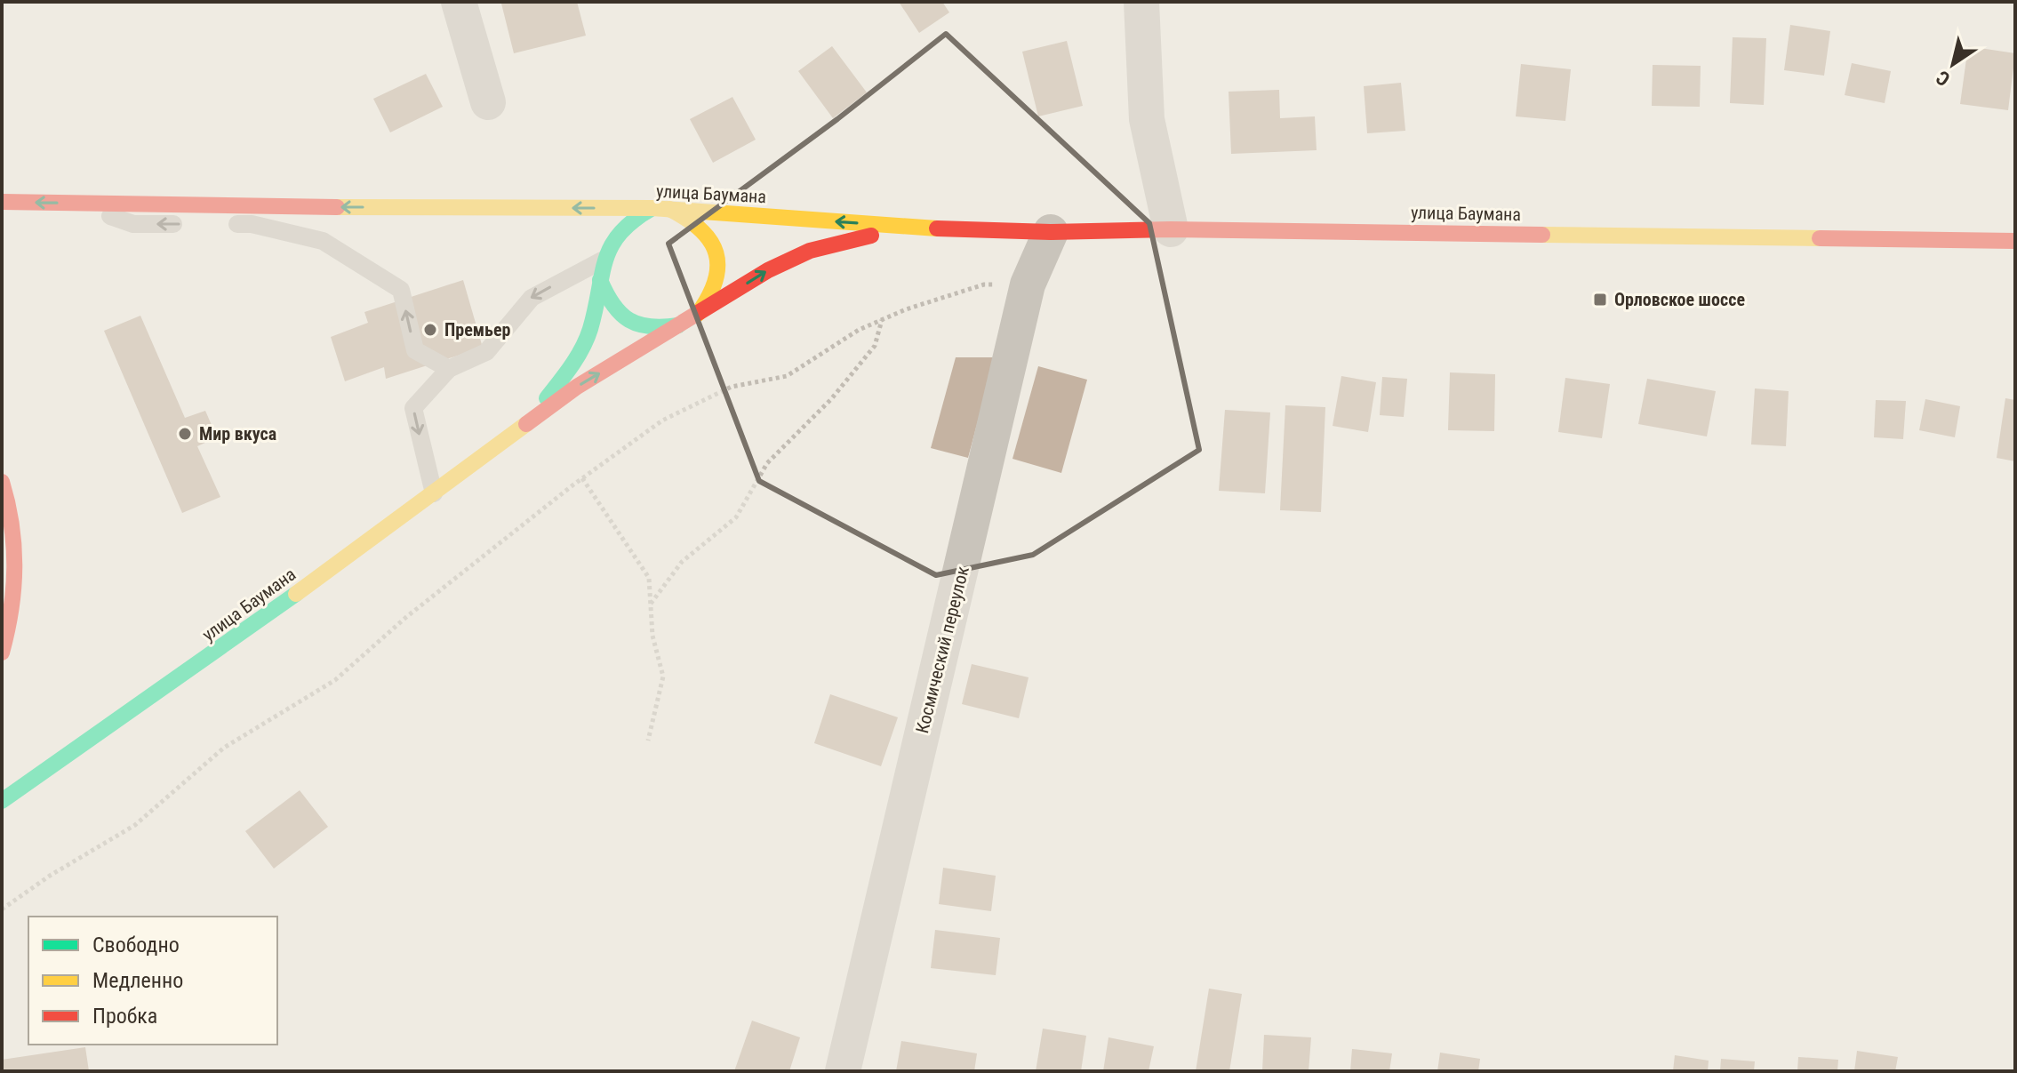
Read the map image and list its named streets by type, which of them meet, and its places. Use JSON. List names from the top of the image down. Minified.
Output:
{"streets":{"main road":["улица Баумана"],"street":["Космический переулок"]},"crossings":[["улица Баумана","Космический переулок"]],"places":{"transit":["Орловское шоссе"],"other":["Премьер","Мир вкуса"]},"legend":["Свободно","Медленно","Пробка"],"north":"bottom left"}
